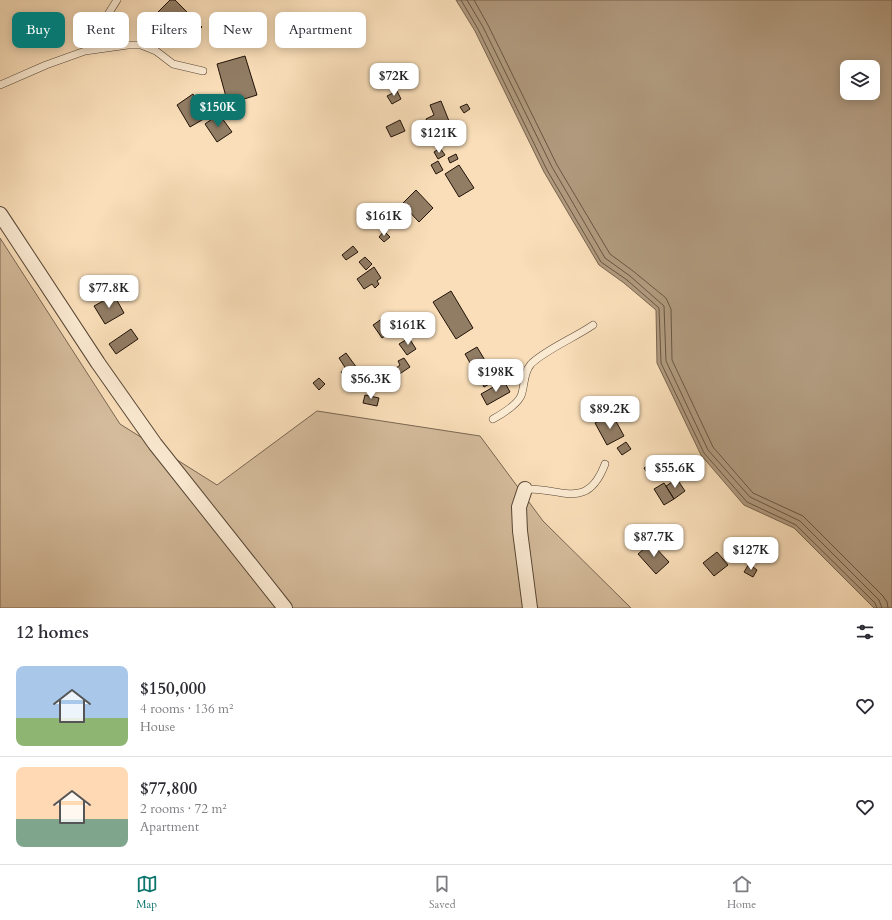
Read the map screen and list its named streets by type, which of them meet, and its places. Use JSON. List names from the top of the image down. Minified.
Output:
{"page":{"chip":["Buy","Rent","Filters","New","Apartment"],"price":["$72K","$150K","$121K","$161K","$77.8K","$161K","$198K","$56.3K","$89.2K","$55.6K","$87.7K","$127K"],"heading":"12 homes","list":[{"name":"$150,000","note":"4 rooms · 136 m² · House"},{"name":"$77,800","note":"2 rooms · 72 m² · Apartment"}],"tabs":["Map","Saved","Home"]}}
